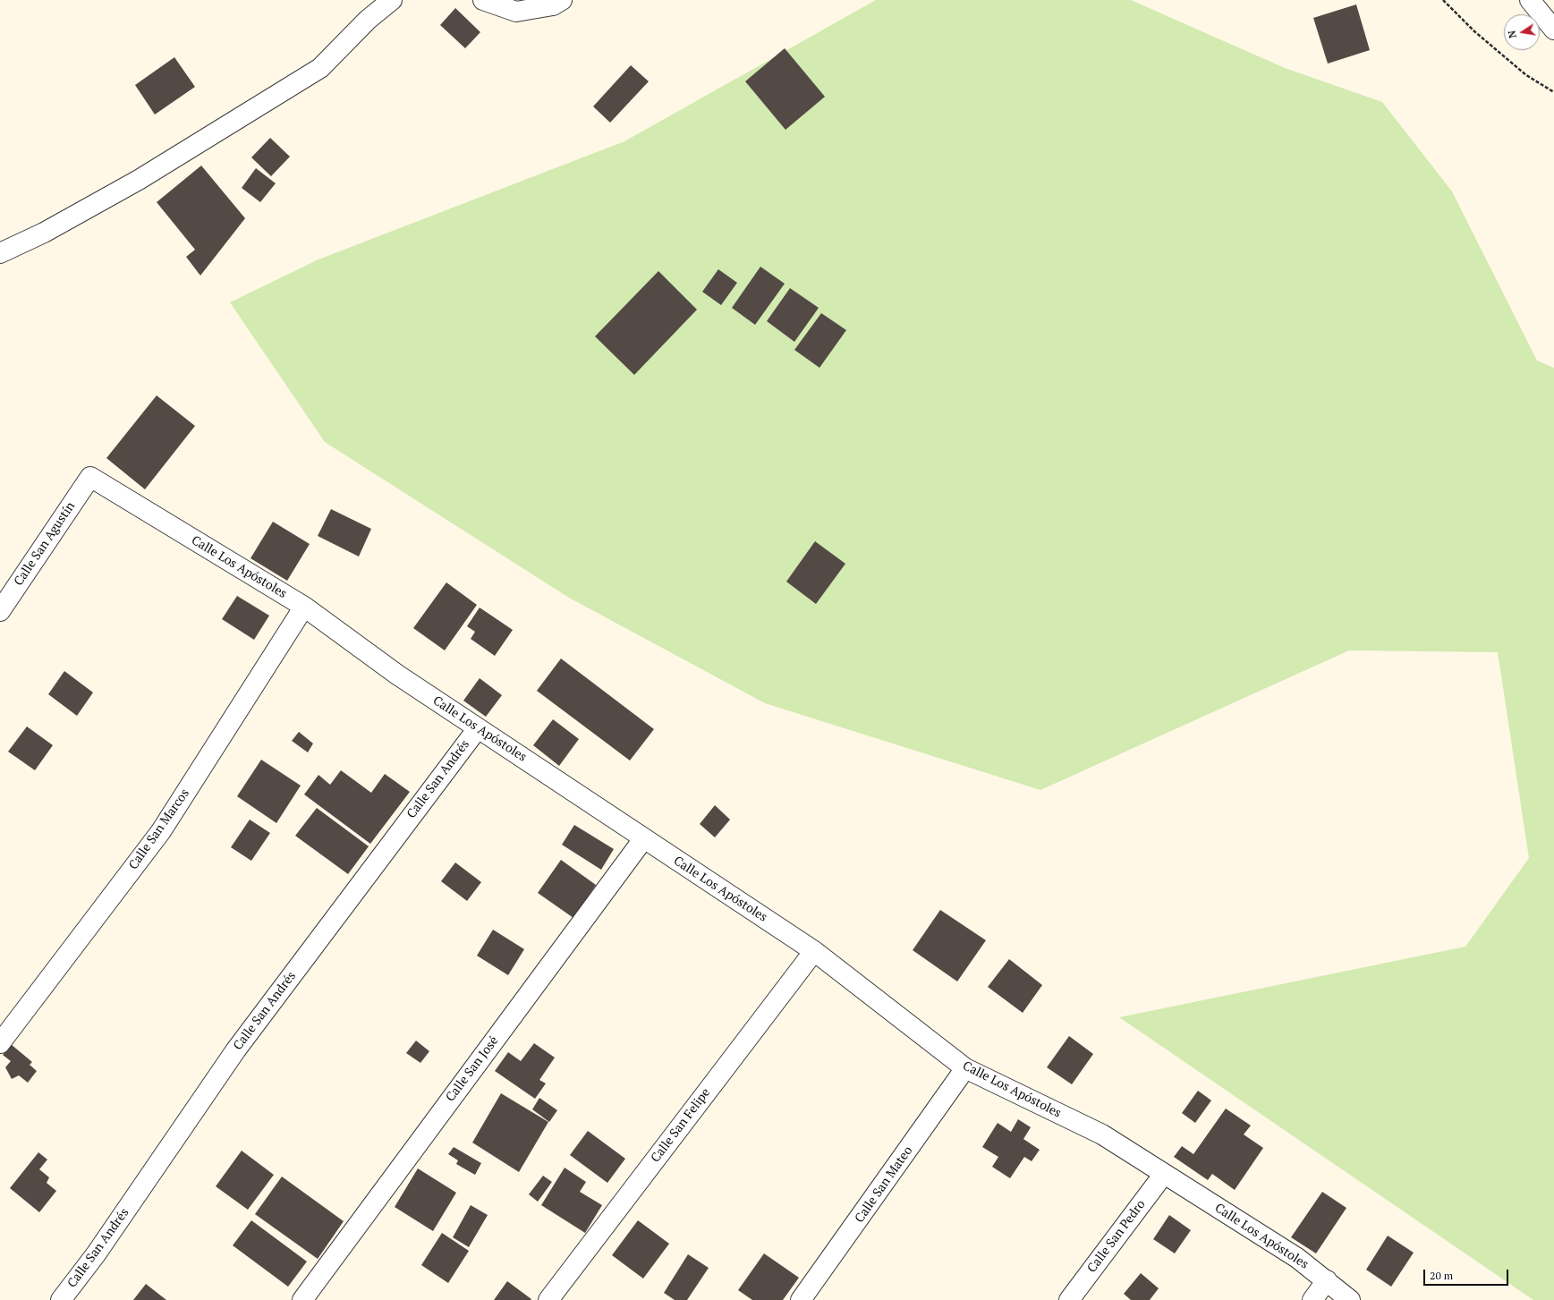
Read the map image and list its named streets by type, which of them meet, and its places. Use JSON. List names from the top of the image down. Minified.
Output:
{"streets":{"street":["Calle San Agustín","Calle Los Apóstoles","Calle San Andrés","Calle San Marcos","Calle San José","Calle San Felipe","Calle San Mateo","Calle San Pedro"]},"crossings":[["Calle San Agustín","Calle Los Apóstoles"],["Calle Los Apóstoles","Calle San Andrés"],["Calle Los Apóstoles","Calle San Marcos"],["Calle Los Apóstoles","Calle San José"],["Calle Los Apóstoles","Calle San Felipe"],["Calle Los Apóstoles","Calle San Mateo"],["Calle Los Apóstoles","Calle San Pedro"]],"scale_bar":"20 m","north":"left"}
